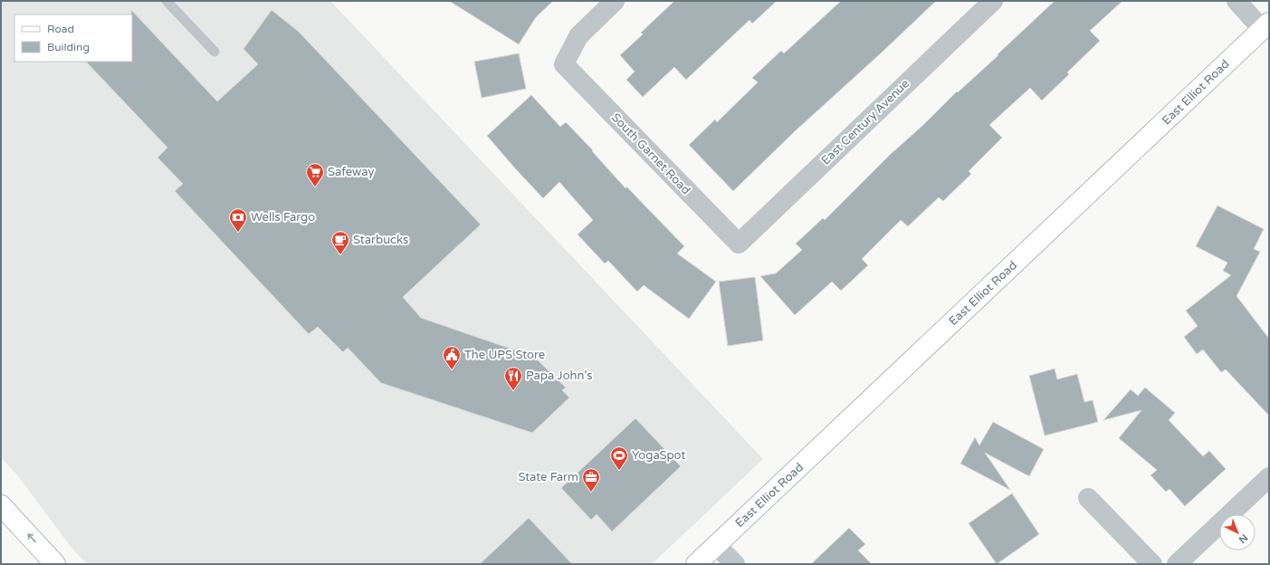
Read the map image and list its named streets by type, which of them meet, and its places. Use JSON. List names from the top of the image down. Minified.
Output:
{"streets":{"main road":["East Elliot Road"],"street":["East Century Avenue","South Garnet Road"]},"crossings":[["East Century Avenue","South Garnet Road"]],"places":{"supermarket":["Safeway"],"bank":["Wells Fargo"],"cafe":["Starbucks"],"public building":["The UPS Store"],"restaurant":["Papa John's"],"sports":["YogaSpot"],"office":["State Farm"]},"legend":["Road","Building"],"north":"bottom right"}
